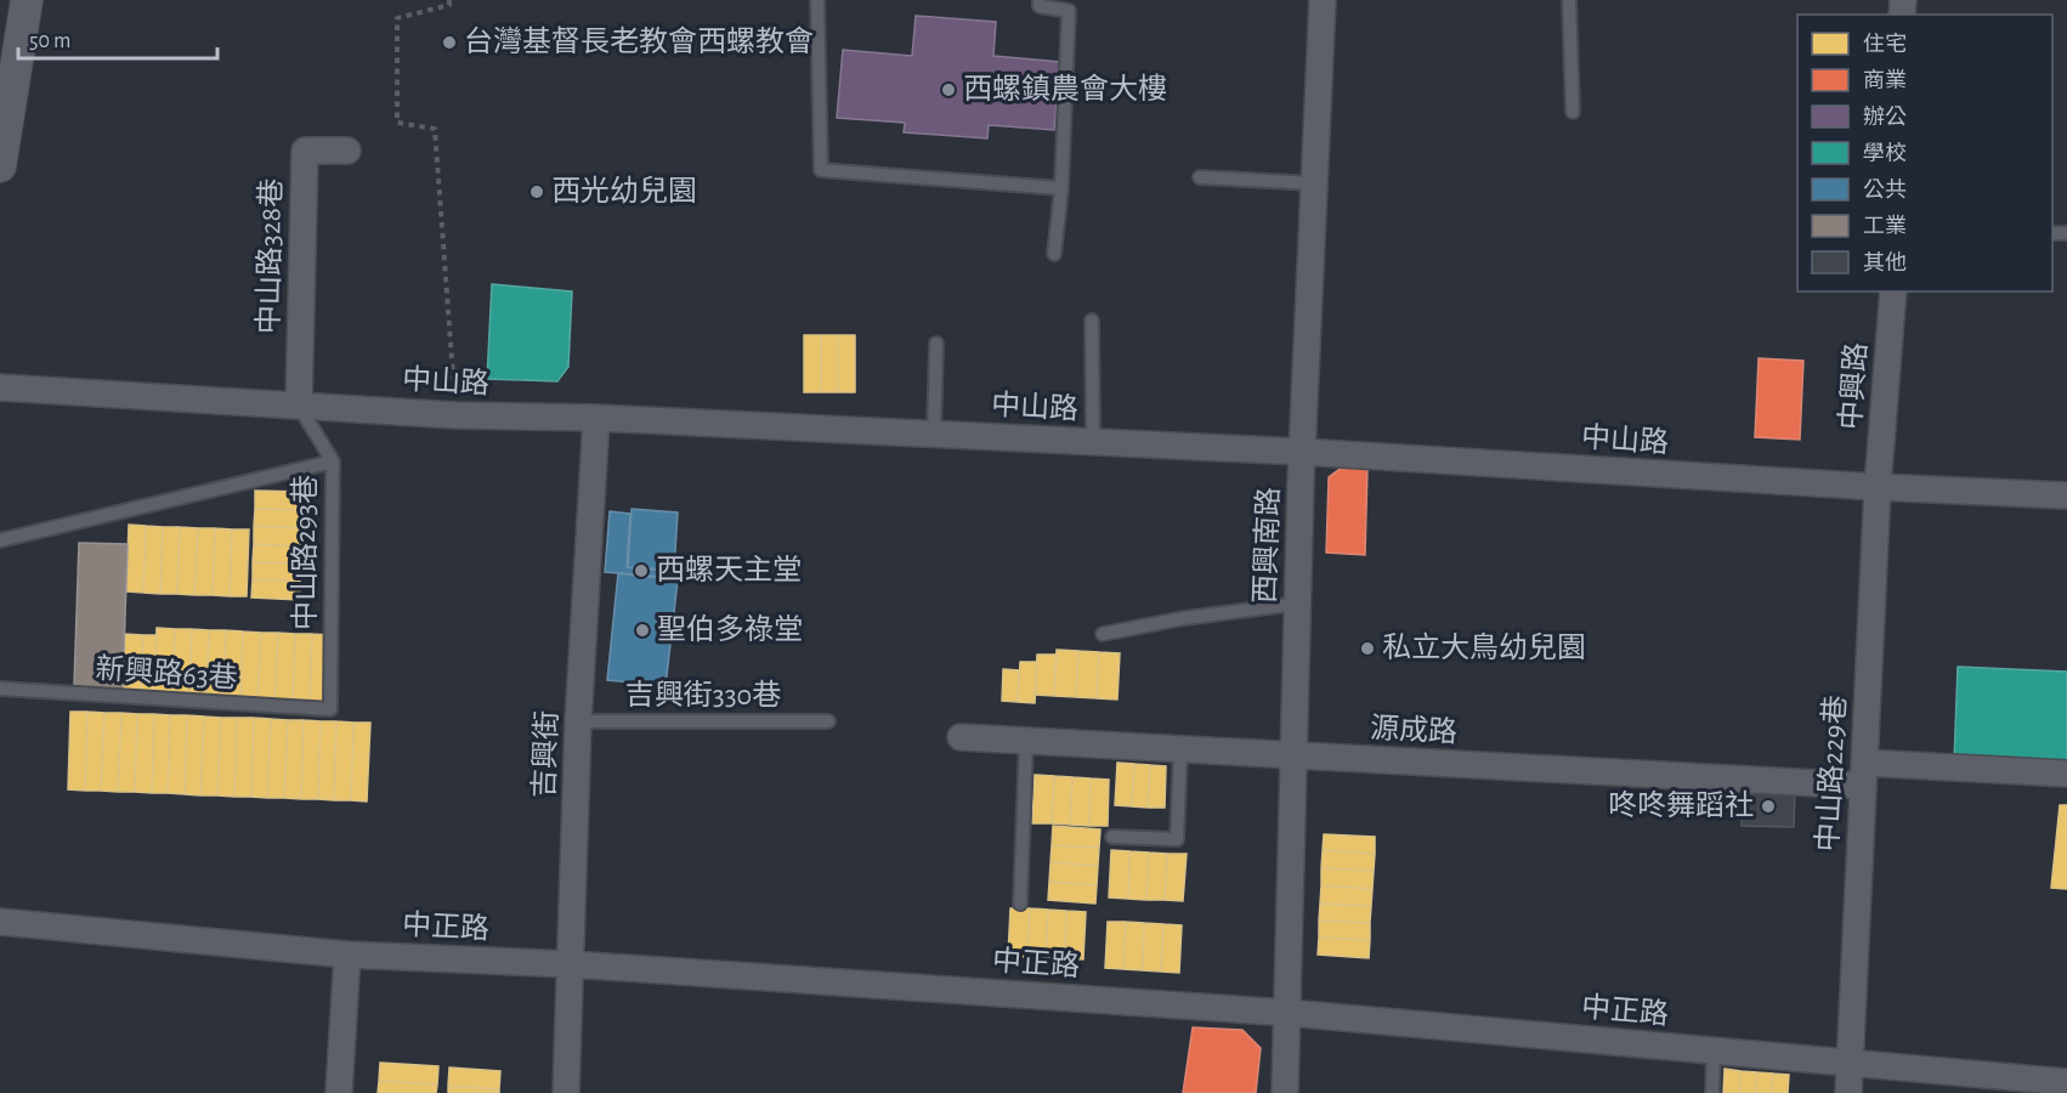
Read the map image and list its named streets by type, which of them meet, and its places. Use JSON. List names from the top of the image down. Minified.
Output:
{"streets":{"street":["中山路328巷","中山路","中興路","西興南路","源成路","吉興街","中山路229巷","中正路"],"lane":["中山路293巷","新興路63巷","吉興街330巷"]},"crossings":[["中山路328巷","中山路"],["中山路328巷","中山路293巷"],["中山路","中興路"],["中山路","西興南路"],["中山路","中山路293巷"],["中山路","吉興街"],["中山路","中山路229巷"],["中興路","中山路229巷"],["西興南路","源成路"],["西興南路","中正路"],["中山路293巷","新興路63巷"],["吉興街330巷","吉興街"],["源成路","中山路229巷"],["吉興街","中正路"],["中山路229巷","中正路"]],"places":["台灣基督長老教會西螺教會","西螺鎮農會大樓","西光幼兒園","西螺天主堂","聖伯多祿堂","私立大鳥幼兒園","咚咚舞蹈社"],"legend":["住宅","商業","辦公","學校","公共","工業","其他"],"scale_bar":"50 m"}
